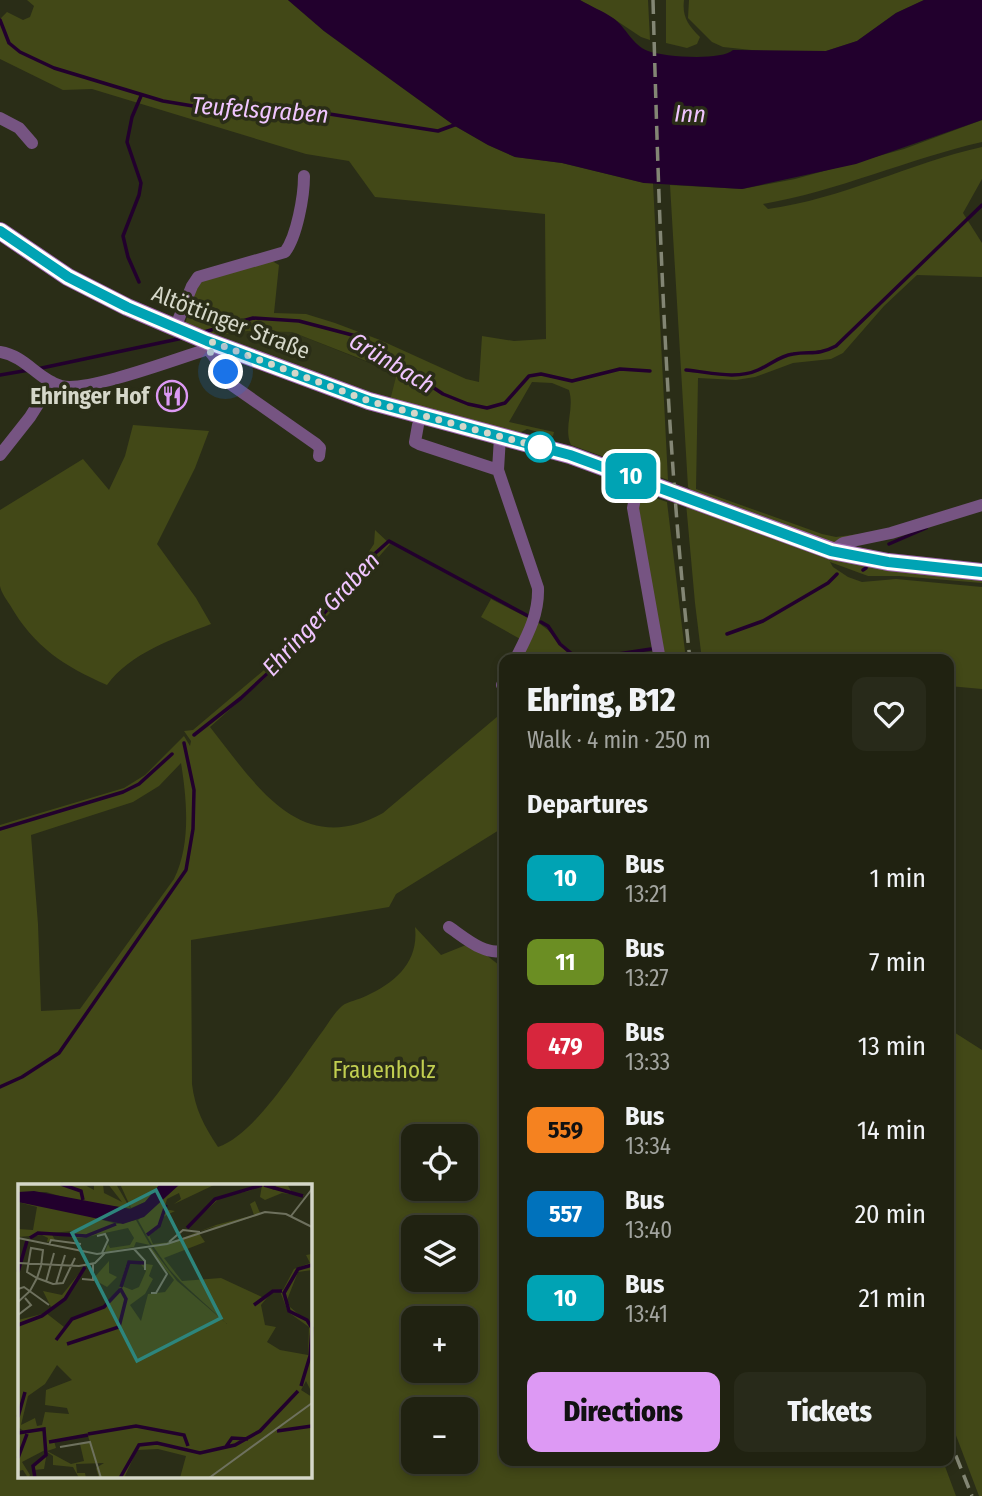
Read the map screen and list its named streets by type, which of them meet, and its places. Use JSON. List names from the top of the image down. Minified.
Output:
{"streets":{"main road":["Altöttinger Straße"]},"water":["Teufelsgraben","Inn","Grünbach","Ehringer Graben"],"parks":["Frauenholz"],"places":{"restaurant":["Ehringer Hof"]},"lines":["bus line 10"],"page":{"on_map":"10","heading":[["Ehring, B12","Walk · 4 min · 250 m"],"Departures"],"list":[{"mark":"10","name":"Bus","note":"13:21","value":"1 min"},{"mark":"11","name":"Bus","note":"13:27","value":"7 min"},{"mark":"479","name":"Bus","note":"13:33","value":"13 min"},{"mark":"559","name":"Bus","note":"13:34","value":"14 min"},{"mark":"557","name":"Bus","note":"13:40","value":"20 min"},{"mark":"10","name":"Bus","note":"13:41","value":"21 min"}],"map_buttons":["+","−"],"buttons":["Directions","Tickets"]}}
